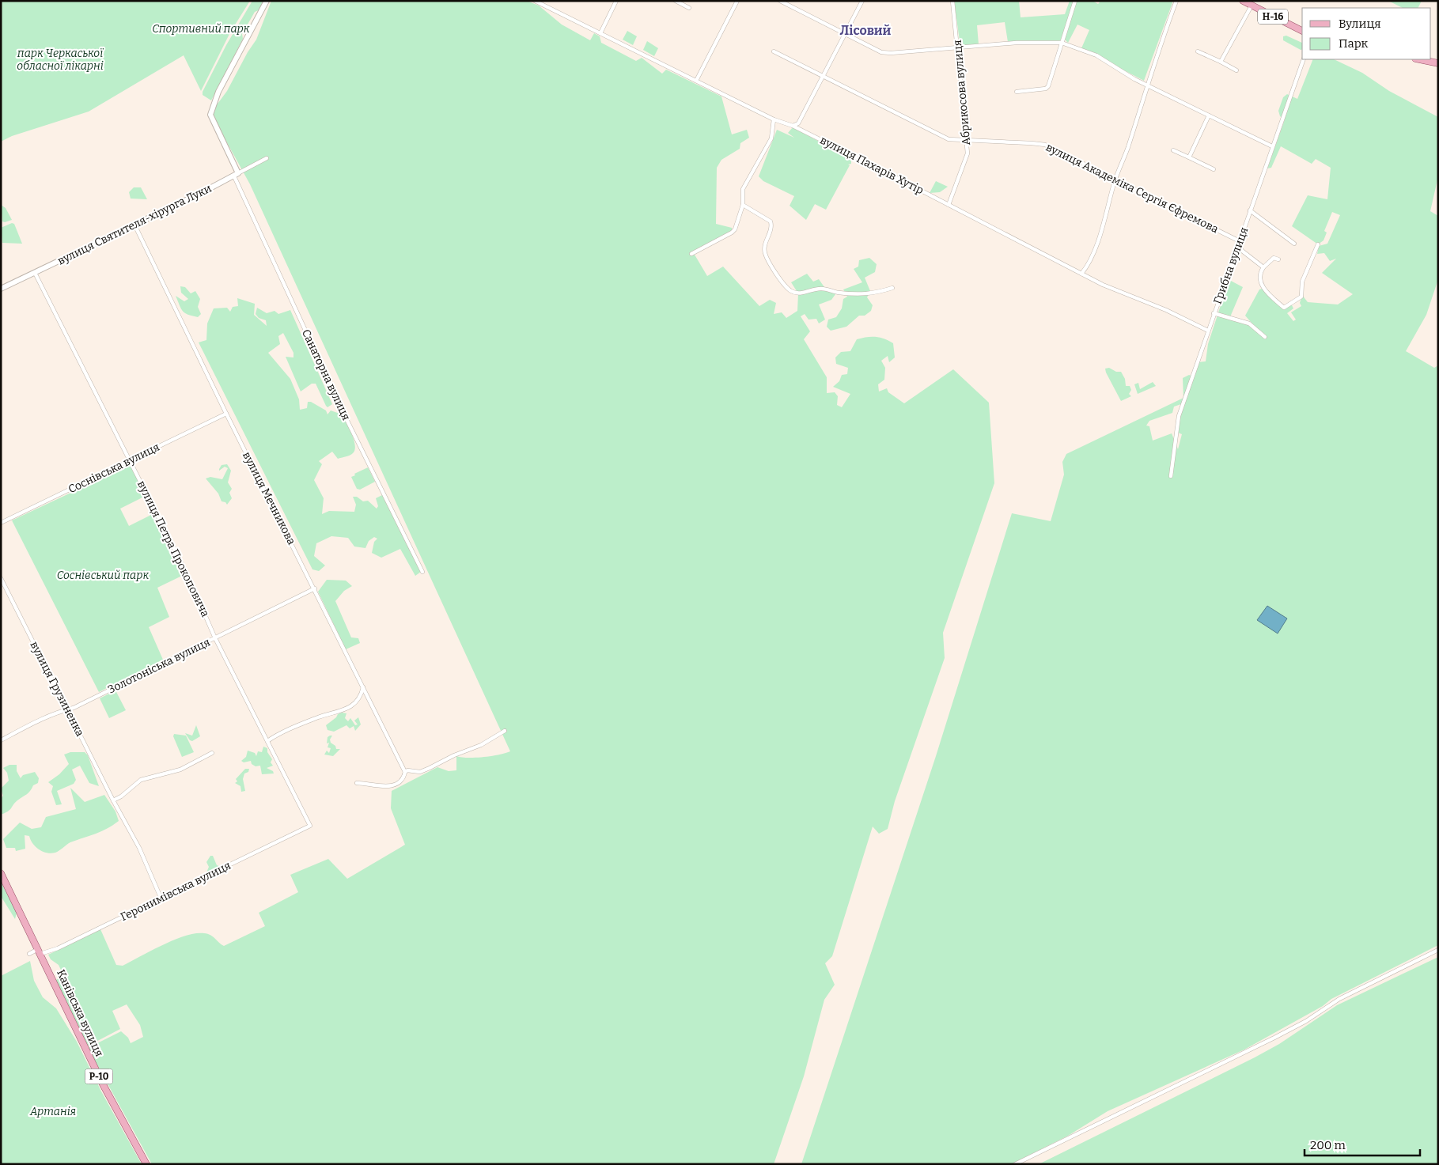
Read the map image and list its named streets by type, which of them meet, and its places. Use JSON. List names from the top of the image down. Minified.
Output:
{"streets":{"main road":["Н-16","Канівська вулиця","Р-10"],"street":["Абрикосова вулиця","вулиця Пахарів Хутір","вулиця Академіка Сергія Єфремова","вулиця Святителя-хірурга Луки","Грибна вулиця","Санаторна вулиця","Соснівська вулиця","вулиця Мечникова","вулиця Петра Прокоповича","Золотоніська вулиця","вулиця Грузиненка","Геронимівська вулиця"]},"crossings":[["Абрикосова вулиця","вулиця Пахарів Хутір"],["Абрикосова вулиця","вулиця Академіка Сергія Єфремова"],["вулиця Пахарів Хутір","Грибна вулиця"],["вулиця Академіка Сергія Єфремова","Грибна вулиця"],["вулиця Святителя-хірурга Луки","Санаторна вулиця"],["вулиця Святителя-хірурга Луки","вулиця Мечникова"],["вулиця Святителя-хірурга Луки","вулиця Петра Прокоповича"],["Соснівська вулиця","вулиця Мечникова"],["Соснівська вулиця","вулиця Петра Прокоповича"],["вулиця Мечникова","Золотоніська вулиця"],["вулиця Петра Прокоповича","Золотоніська вулиця"],["вулиця Петра Прокоповича","Геронимівська вулиця"],["Золотоніська вулиця","вулиця Грузиненка"],["вулиця Грузиненка","Геронимівська вулиця"],["Геронимівська вулиця","Канівська вулиця"],["Геронимівська вулиця","Р-10"],["Канівська вулиця","Р-10"]],"districts":["Лісовий"],"parks":["Спортивний парк","парк Черкаської обласної лікарні","Соснівський парк","Артанія"],"legend":["Вулиця","Парк"],"scale_bar":"200 m"}
